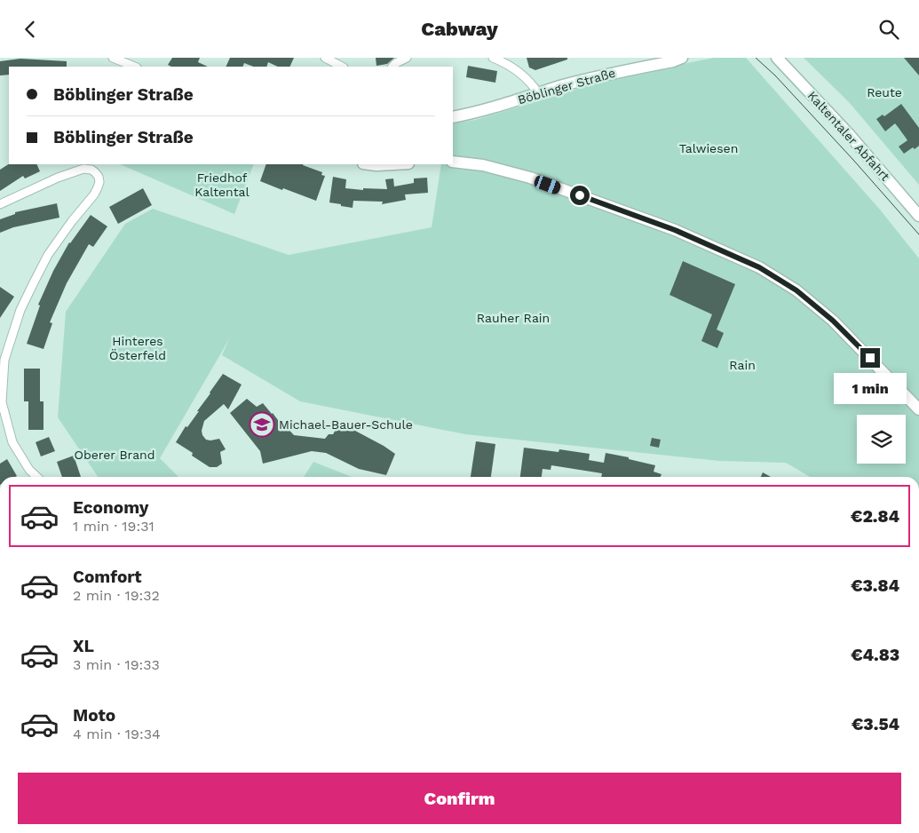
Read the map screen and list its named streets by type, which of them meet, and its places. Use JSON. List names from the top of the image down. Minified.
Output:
{"streets":{"main road":["Böblinger Straße","Kaltentaler Abfahrt"]},"parks":["Reute","Talwiesen","Friedhof Kaltental","Rauher Rain","Hinteres Österfeld","Rain","Oberer Brand"],"places":{"school or university":["Michael-Bauer-Schule"]},"page":{"header":"Cabway","banner":["Böblinger Straße","Böblinger Straße"],"bubble":"1 min","list":[{"name":"Economy","note":"1 min · 19:31","value":"€2.84"},{"name":"Comfort","note":"2 min · 19:32","value":"€3.84"},{"name":"XL","note":"3 min · 19:33","value":"€4.83"},{"name":"Moto","note":"4 min · 19:34","value":"€3.54"}],"buttons":"Confirm"}}
